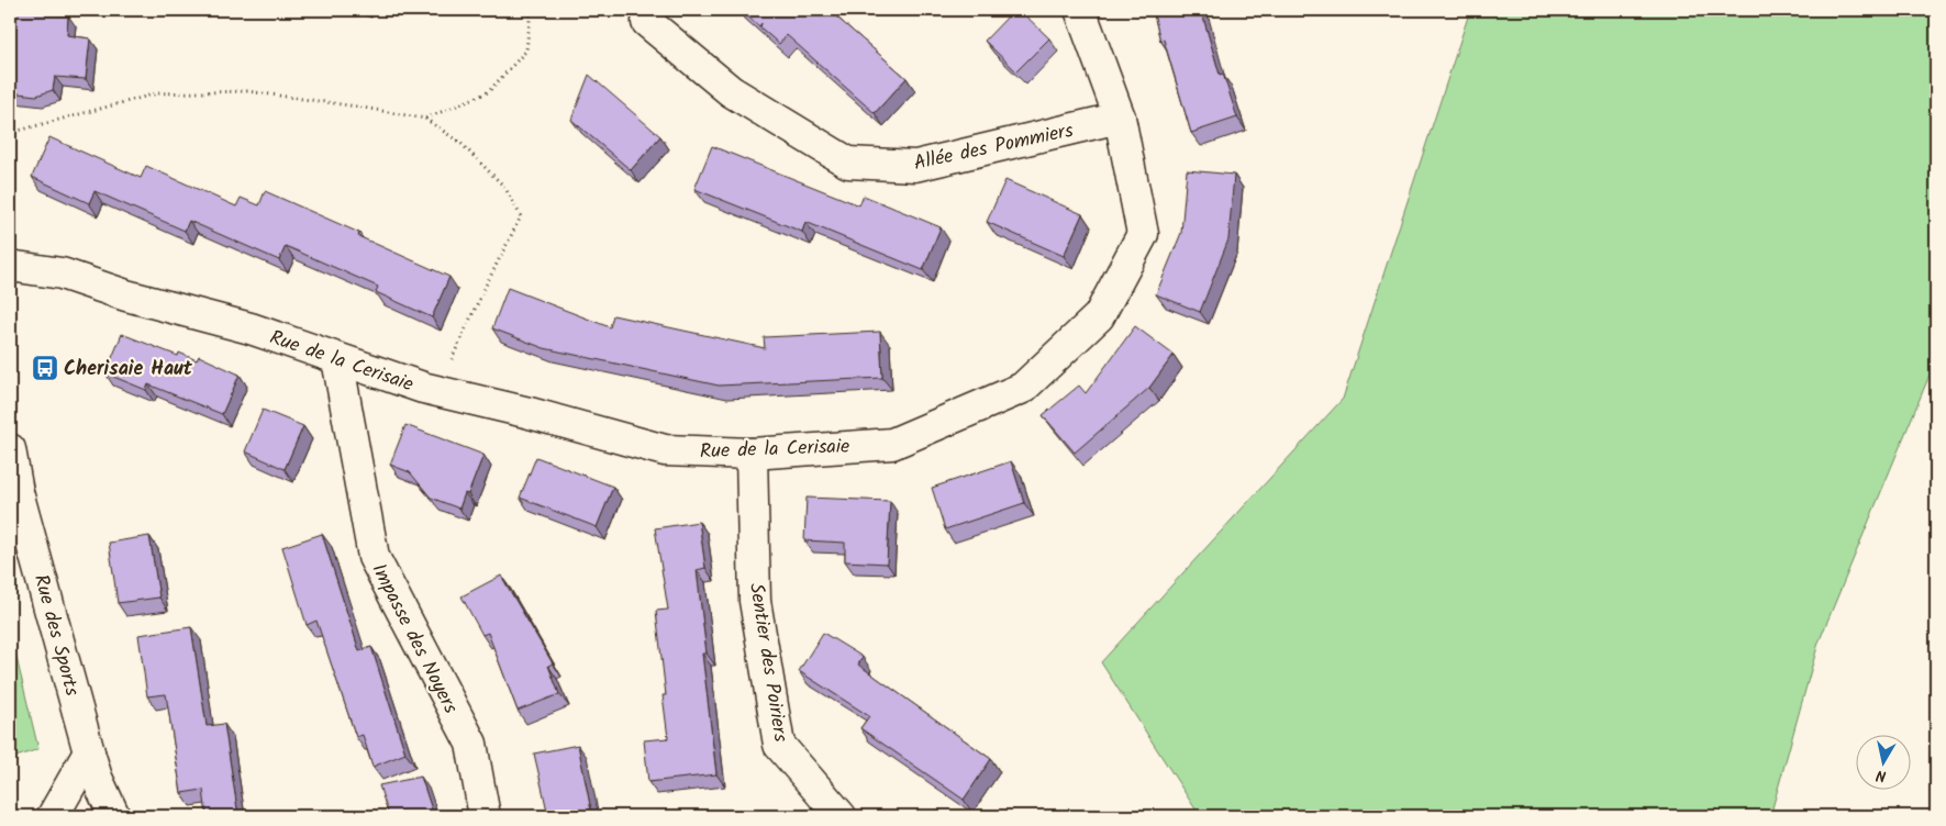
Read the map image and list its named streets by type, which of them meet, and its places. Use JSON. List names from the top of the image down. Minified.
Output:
{"streets":{"street":["Allée des Pommiers","Rue de la Cerisaie","Rue des Sports","Impasse des Noyers","Sentier des Poiriers"]},"crossings":[["Allée des Pommiers","Rue de la Cerisaie"],["Rue de la Cerisaie","Impasse des Noyers"],["Rue de la Cerisaie","Sentier des Poiriers"]],"places":{"bus stop":["Cherisaie Haut"]},"north":"bottom"}
